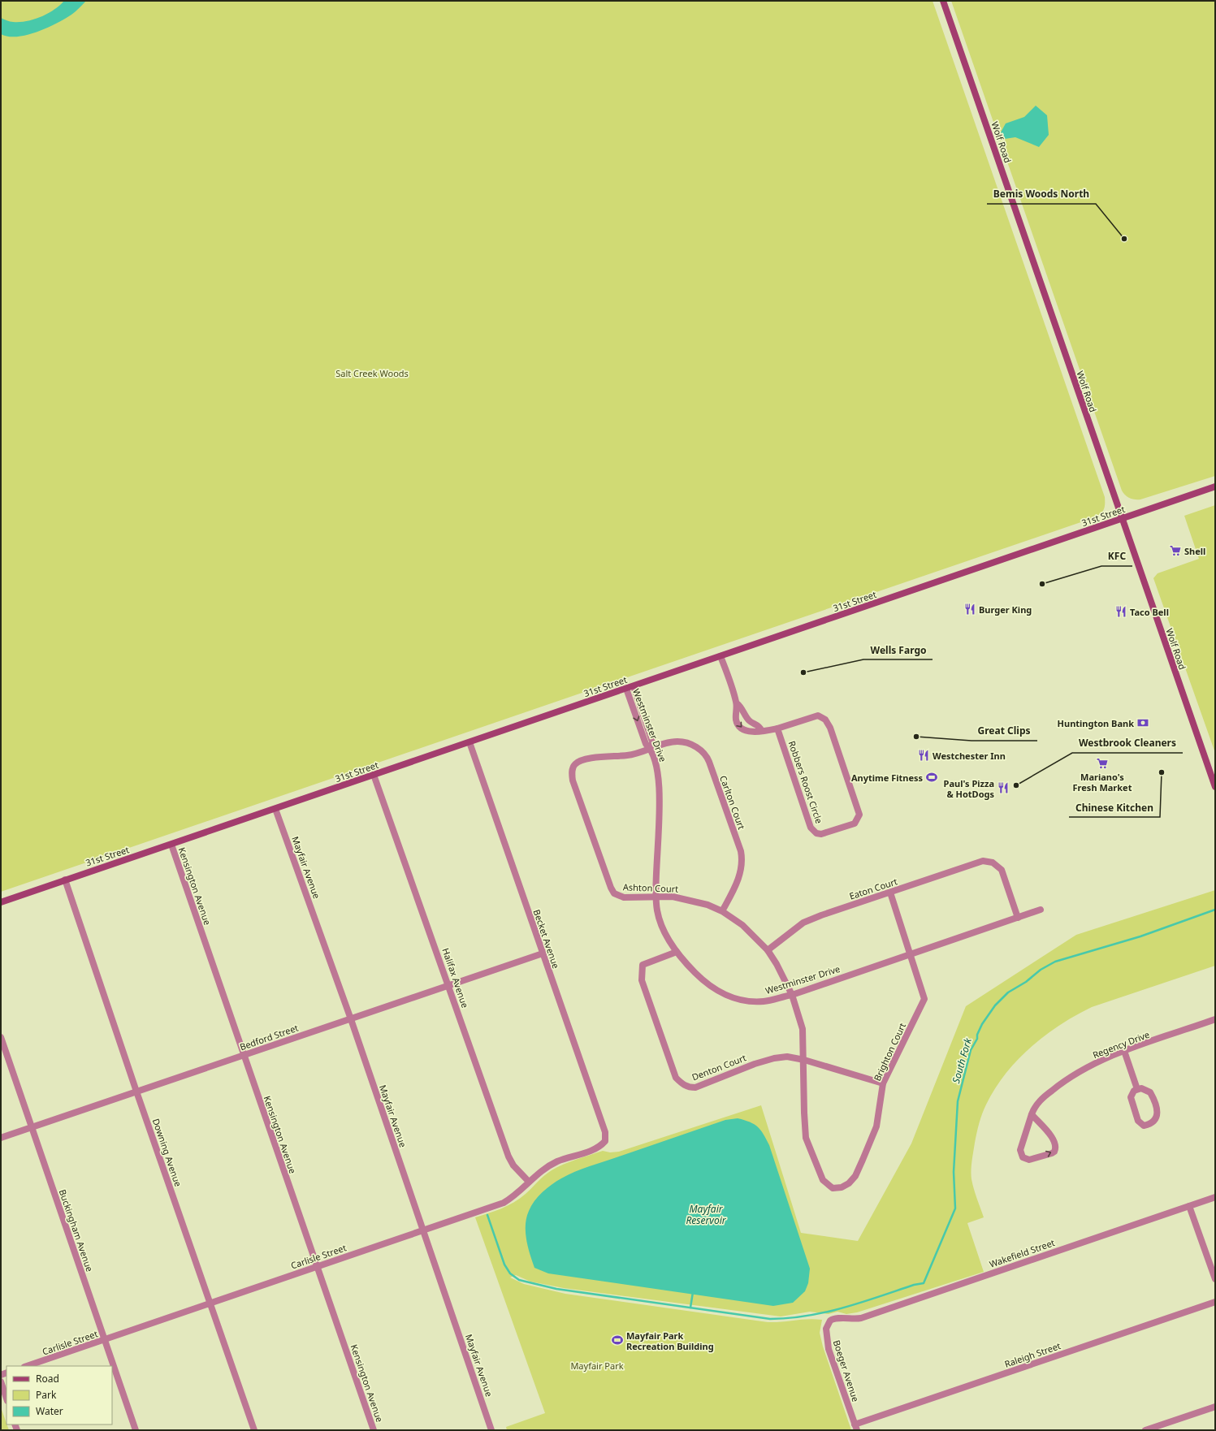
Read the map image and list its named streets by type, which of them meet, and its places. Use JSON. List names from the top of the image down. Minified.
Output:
{"streets":{"main road":["Wolf Road","31st Street"],"street":["Westminster Drive","Robbers Roost Circle","Carlton Court","Mayfair Avenue","Kensington Avenue","Ashton Court","Eaton Court","Becket Avenue","Halifax Avenue","Bedford Street","Regency Drive","Brighton Court","Denton Court","Downing Avenue","Buckingham Avenue","Wakefield Street","Carlisle Street","Raleigh Street","Boeger Avenue"]},"crossings":[["Wolf Road","31st Street"],["31st Street","Westminster Drive"],["31st Street","Robbers Roost Circle"],["31st Street","Mayfair Avenue"],["31st Street","Kensington Avenue"],["31st Street","Becket Avenue"],["31st Street","Halifax Avenue"],["31st Street","Downing Avenue"],["Westminster Drive","Carlton Court"],["Westminster Drive","Ashton Court"],["Westminster Drive","Eaton Court"],["Westminster Drive","Brighton Court"],["Westminster Drive","Denton Court"],["Carlton Court","Ashton Court"],["Mayfair Avenue","Bedford Street"],["Mayfair Avenue","Carlisle Street"],["Kensington Avenue","Bedford Street"],["Kensington Avenue","Carlisle Street"],["Ashton Court","Eaton Court"],["Ashton Court","Brighton Court"],["Ashton Court","Denton Court"],["Eaton Court","Brighton Court"],["Becket Avenue","Bedford Street"],["Becket Avenue","Carlisle Street"],["Halifax Avenue","Bedford Street"],["Halifax Avenue","Carlisle Street"],["Bedford Street","Downing Avenue"],["Bedford Street","Buckingham Avenue"],["Brighton Court","Denton Court"],["Downing Avenue","Carlisle Street"],["Buckingham Avenue","Carlisle Street"],["Wakefield Street","Boeger Avenue"],["Raleigh Street","Boeger Avenue"]],"water":["South Fork","Mayfair Reservoir"],"parks":["Salt Creek Woods","Mayfair Park"],"places":{"other":["Bemis Woods North","KFC","Wells Fargo","Great Clips","Chinese Kitchen","Westbrook Cleaners"],"supermarket":["Shell","Mariano's Fresh Market"],"restaurant":["Burger King","Taco Bell","Westchester Inn","Paul's Pizza & HotDogs"],"bank":["Huntington Bank"],"sports":["Anytime Fitness","Mayfair Park Recreation Building"]},"legend":["Road","Park","Water"]}
